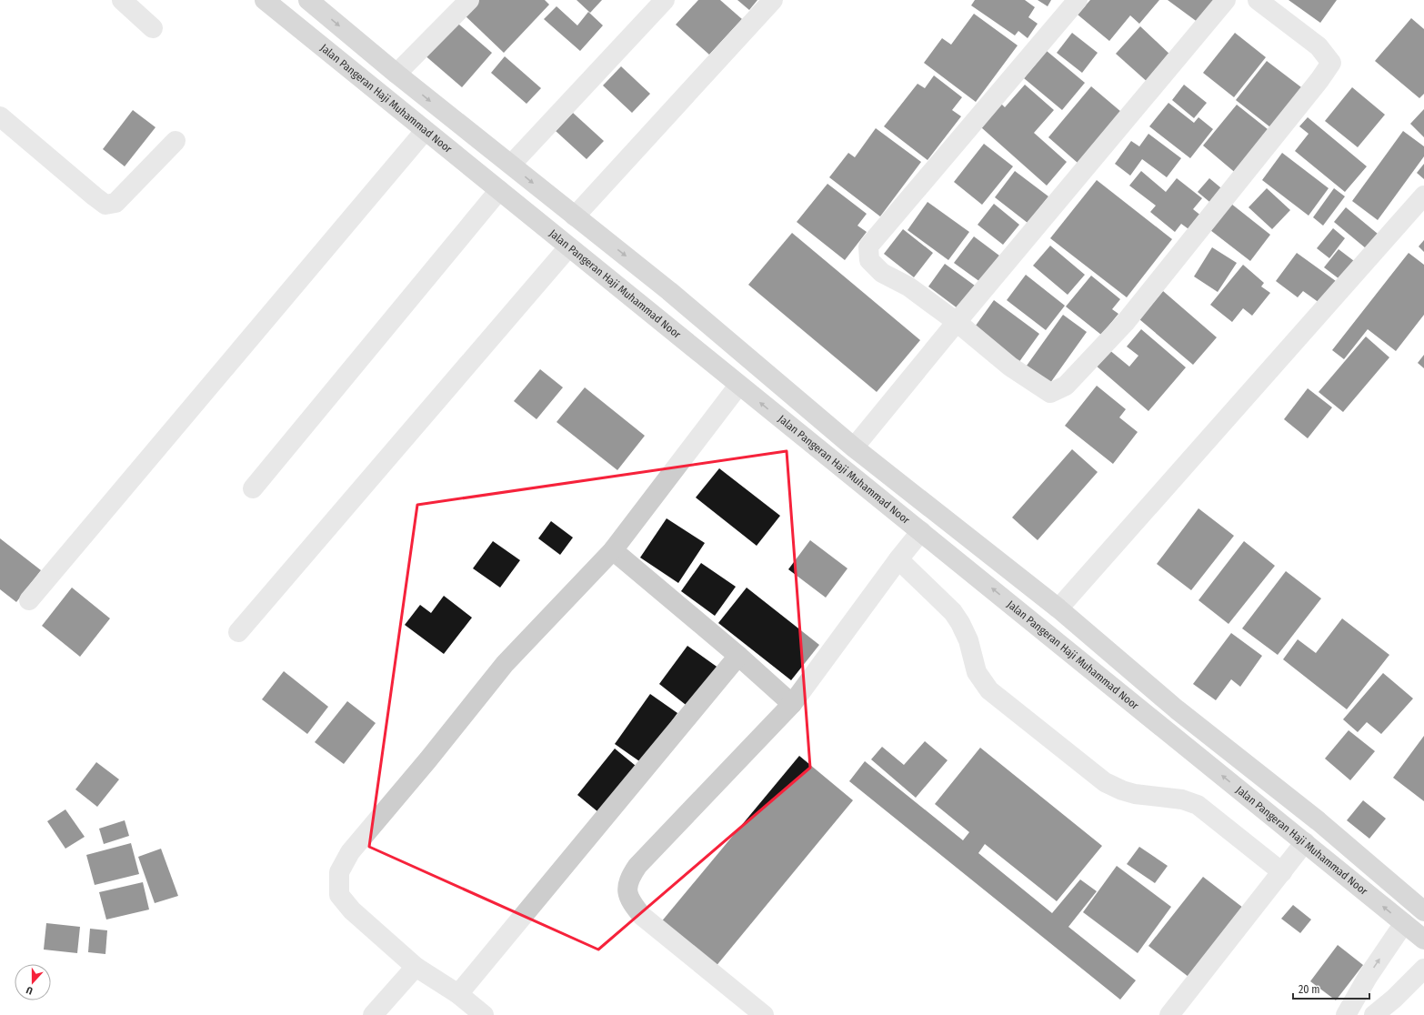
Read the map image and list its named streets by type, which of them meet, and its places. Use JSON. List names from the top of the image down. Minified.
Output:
{"streets":{"main road":["Jalan Pangeran Haji Muhammad Noor"]},"scale_bar":"20 m","north":"bottom"}
